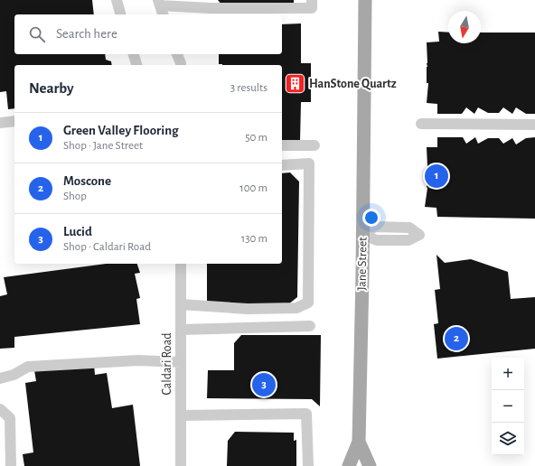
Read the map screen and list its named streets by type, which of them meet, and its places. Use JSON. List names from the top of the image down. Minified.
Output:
{"streets":{"main road":["Jane Street"],"street":["Caldari Road"]},"places":{"building":["HanStone Quartz"]},"north":"bottom","page":{"search":"Search here","heading":["Nearby","3 results"],"list":[{"mark":"1","name":"Green Valley Flooring","note":"Shop · Jane Street","value":"50 m"},{"mark":"2","name":"Moscone","note":"Shop","value":"100 m"},{"mark":"3","name":"Lucid","note":"Shop · Caldari Road","value":"130 m"}],"pins":["1","2","3"],"map_buttons":["+","−"]}}
